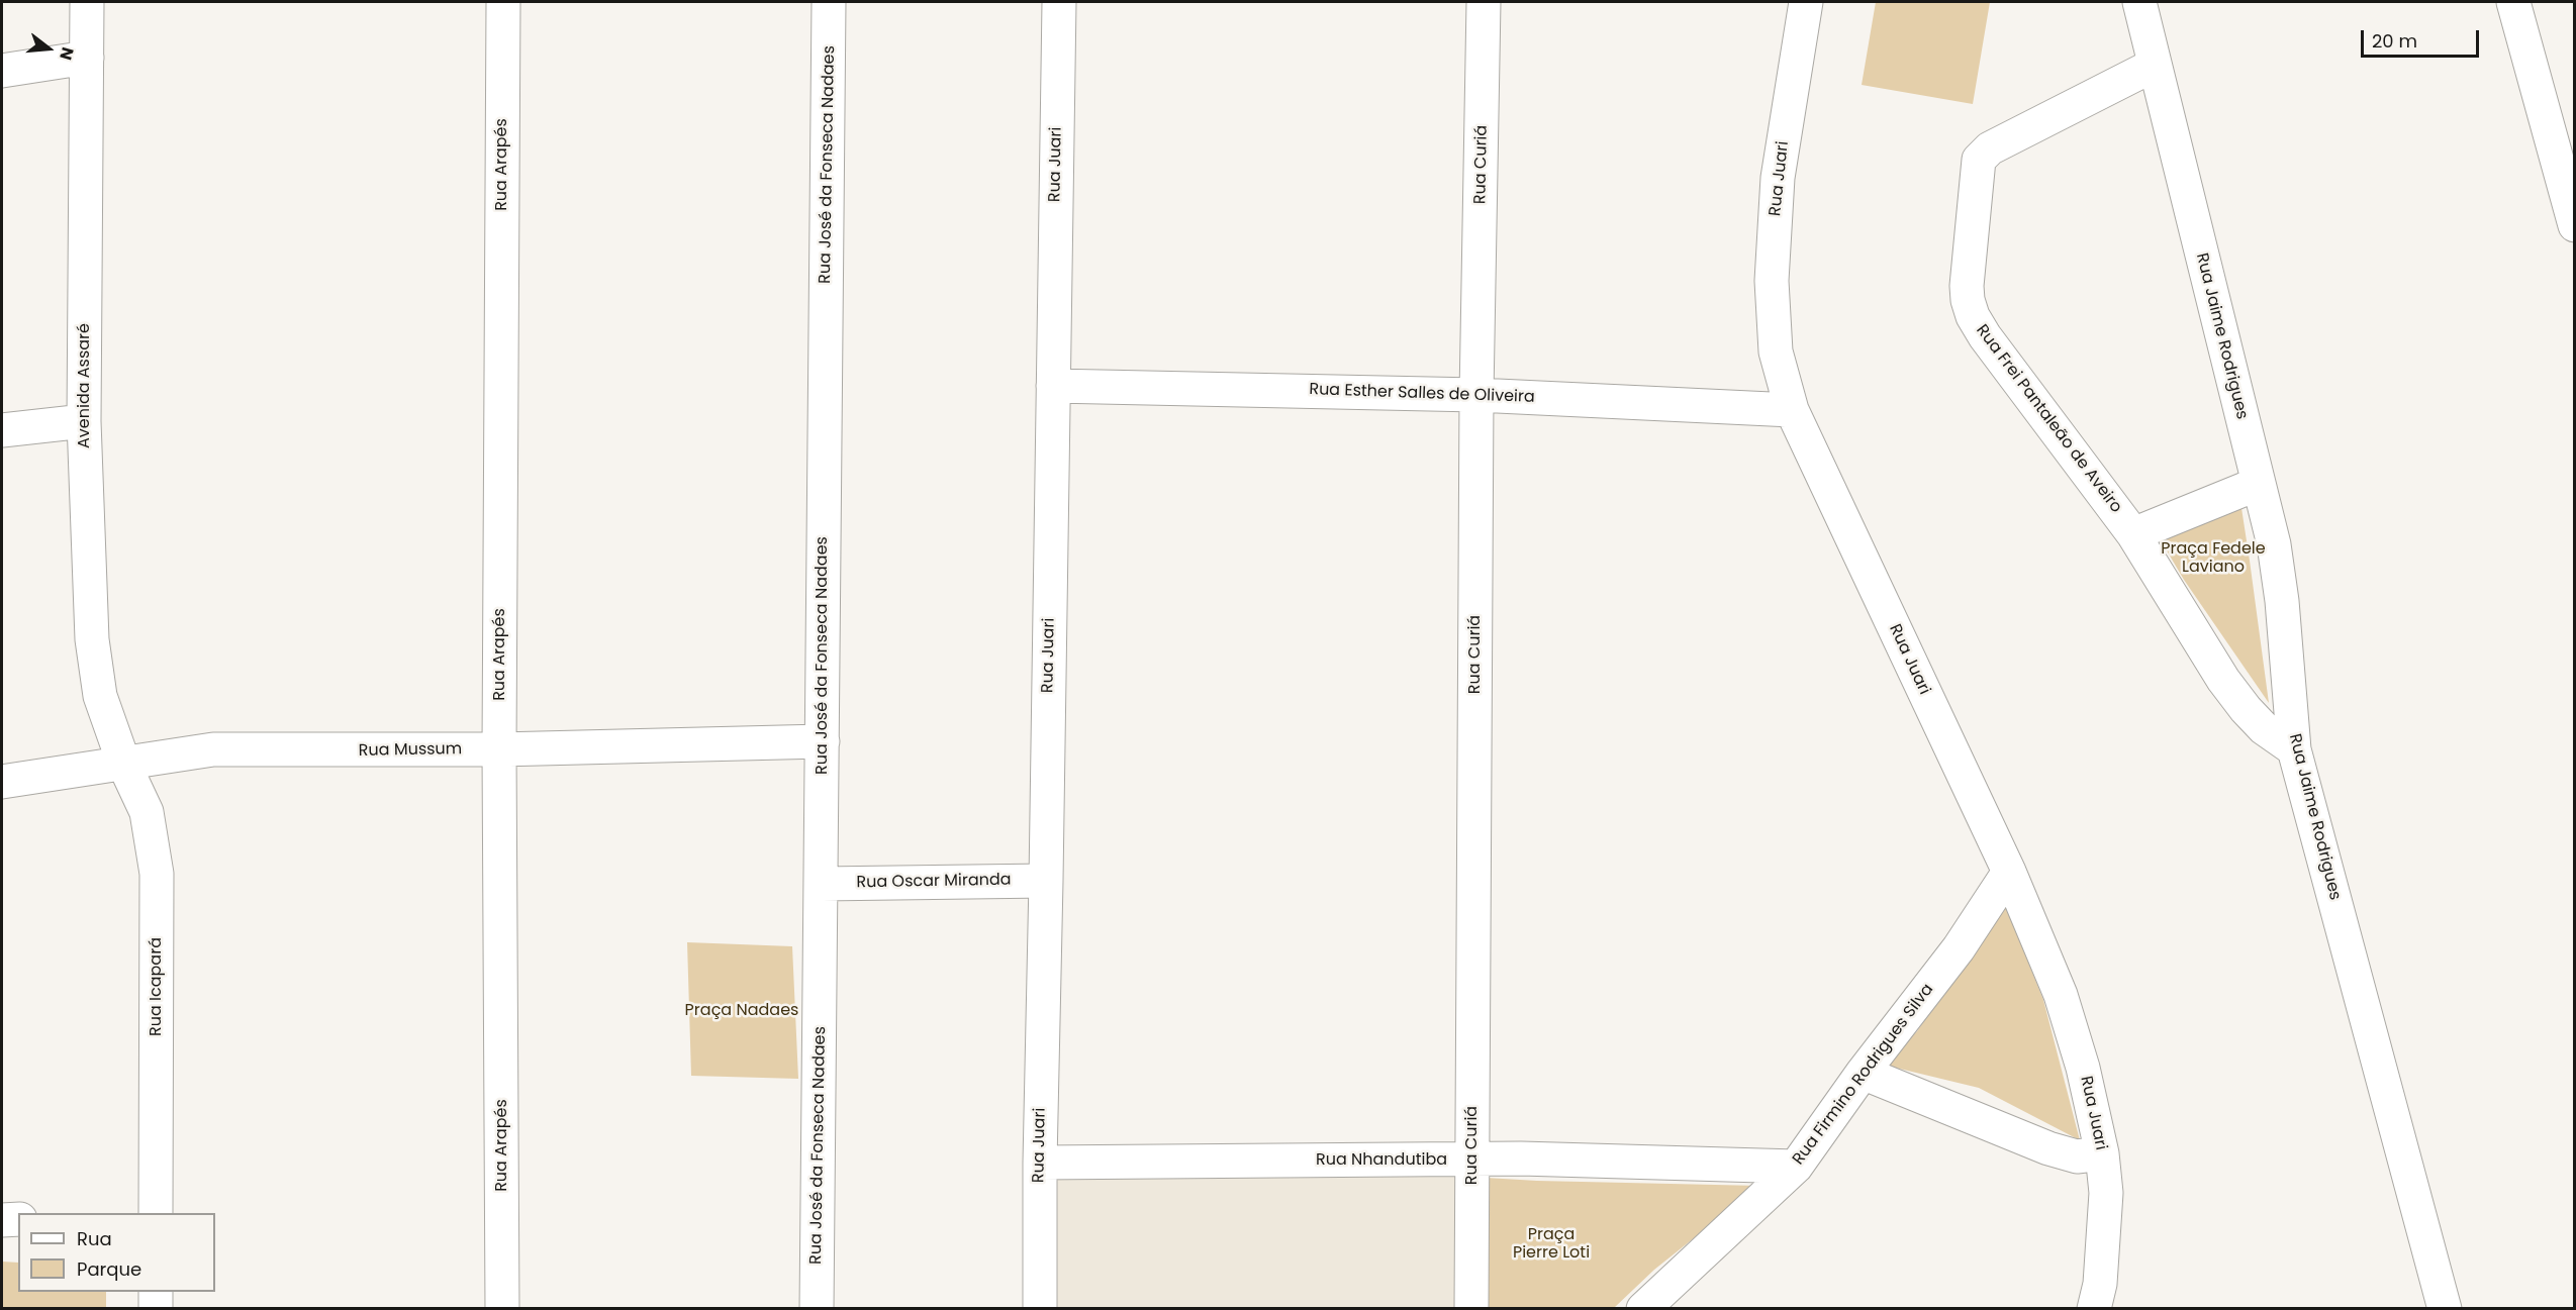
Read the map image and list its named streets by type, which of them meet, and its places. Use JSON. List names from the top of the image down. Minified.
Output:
{"streets":{"street":["Rua Arapés","Rua José da Fonseca Nadaes","Rua Juari","Rua Curiá","Rua Jaime Rodrigues","Avenida Assaré","Rua Esther Salles de Oliveira","Rua Frei Pantaleão de Aveiro","Rua Mussum","Rua Oscar Miranda","Rua Icapará","Rua Firmino Rodrigues Silva","Rua Nhandutiba"]},"crossings":[["Rua Arapés","Rua Mussum"],["Rua José da Fonseca Nadaes","Rua Mussum"],["Rua José da Fonseca Nadaes","Rua Oscar Miranda"],["Rua Juari","Rua Esther Salles de Oliveira"],["Rua Juari","Rua Oscar Miranda"],["Rua Juari","Rua Firmino Rodrigues Silva"],["Rua Juari","Rua Nhandutiba"],["Rua Curiá","Rua Esther Salles de Oliveira"],["Rua Curiá","Rua Nhandutiba"],["Rua Jaime Rodrigues","Rua Frei Pantaleão de Aveiro"],["Avenida Assaré","Rua Mussum"],["Avenida Assaré","Rua Icapará"],["Rua Mussum","Rua Icapará"],["Rua Firmino Rodrigues Silva","Rua Nhandutiba"]],"parks":["Praça Fedele Laviano","Praça Nadaes","Praça Pierre Loti"],"legend":["Rua","Parque"],"scale_bar":"20 m","north":"right"}
